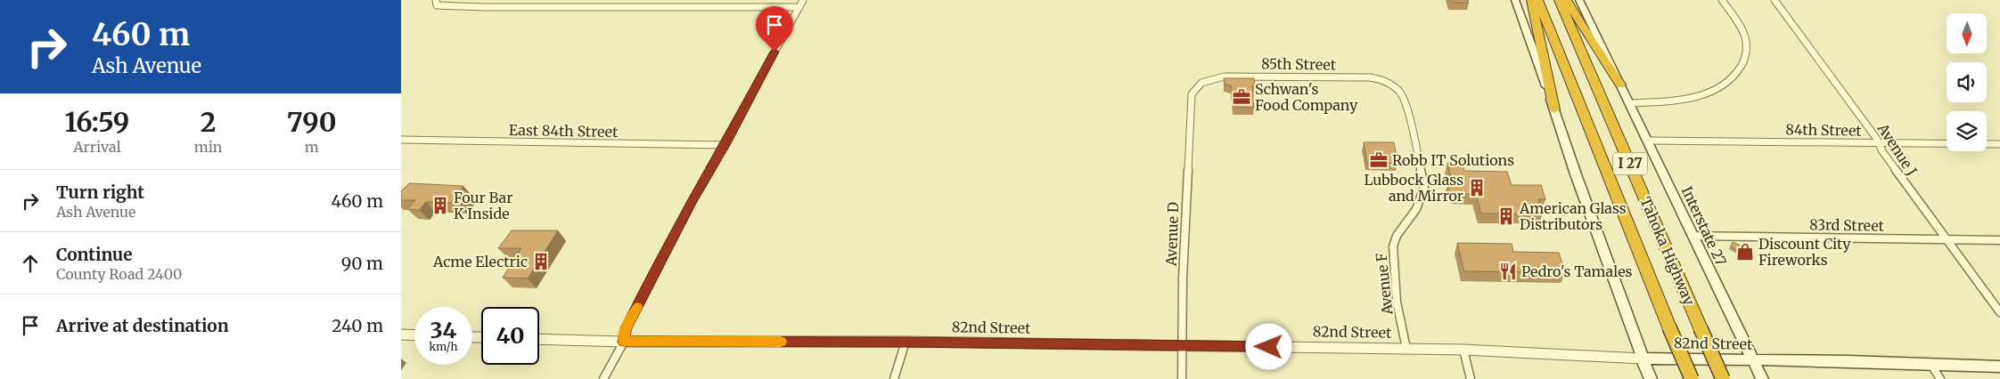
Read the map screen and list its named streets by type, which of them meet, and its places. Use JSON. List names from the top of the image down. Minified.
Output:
{"streets":{"highway":["I 27","Tahoka Highway"],"main road":["Interstate 27","82nd Street"],"street":["85th Street","84th Street","East 84th Street","Avenue J","83rd Street","Avenue D","Avenue F"]},"crossings":[["85th Street","Avenue D"],["85th Street","Avenue F"],["84th Street","Avenue J"],["84th Street","Interstate 27"],["Avenue J","83rd Street"],["83rd Street","Interstate 27"],["Interstate 27","82nd Street"],["Avenue D","82nd Street"],["Avenue F","82nd Street"]],"places":{"office":["Schwan's Food Company","Robb IT Solutions"],"building":["Lubbock Glass and Mirror","Four Bar K Inside","American Glass Distributors","Acme Electric"],"shop":["Discount City Fireworks"],"restaurant":["Pedro's Tamales"]},"north":"bottom","page":{"turn":["460 m","Ash Avenue"],"eta":["16:59","Arrival","2","min","790","m"],"list":[{"name":"Turn right","note":"Ash Avenue","value":"460 m"},{"name":"Continue","note":"County Road 2400","value":"90 m"},{"name":"Arrive at destination","value":"240 m"}],"speed":"34 km/h","limit":"40"}}
